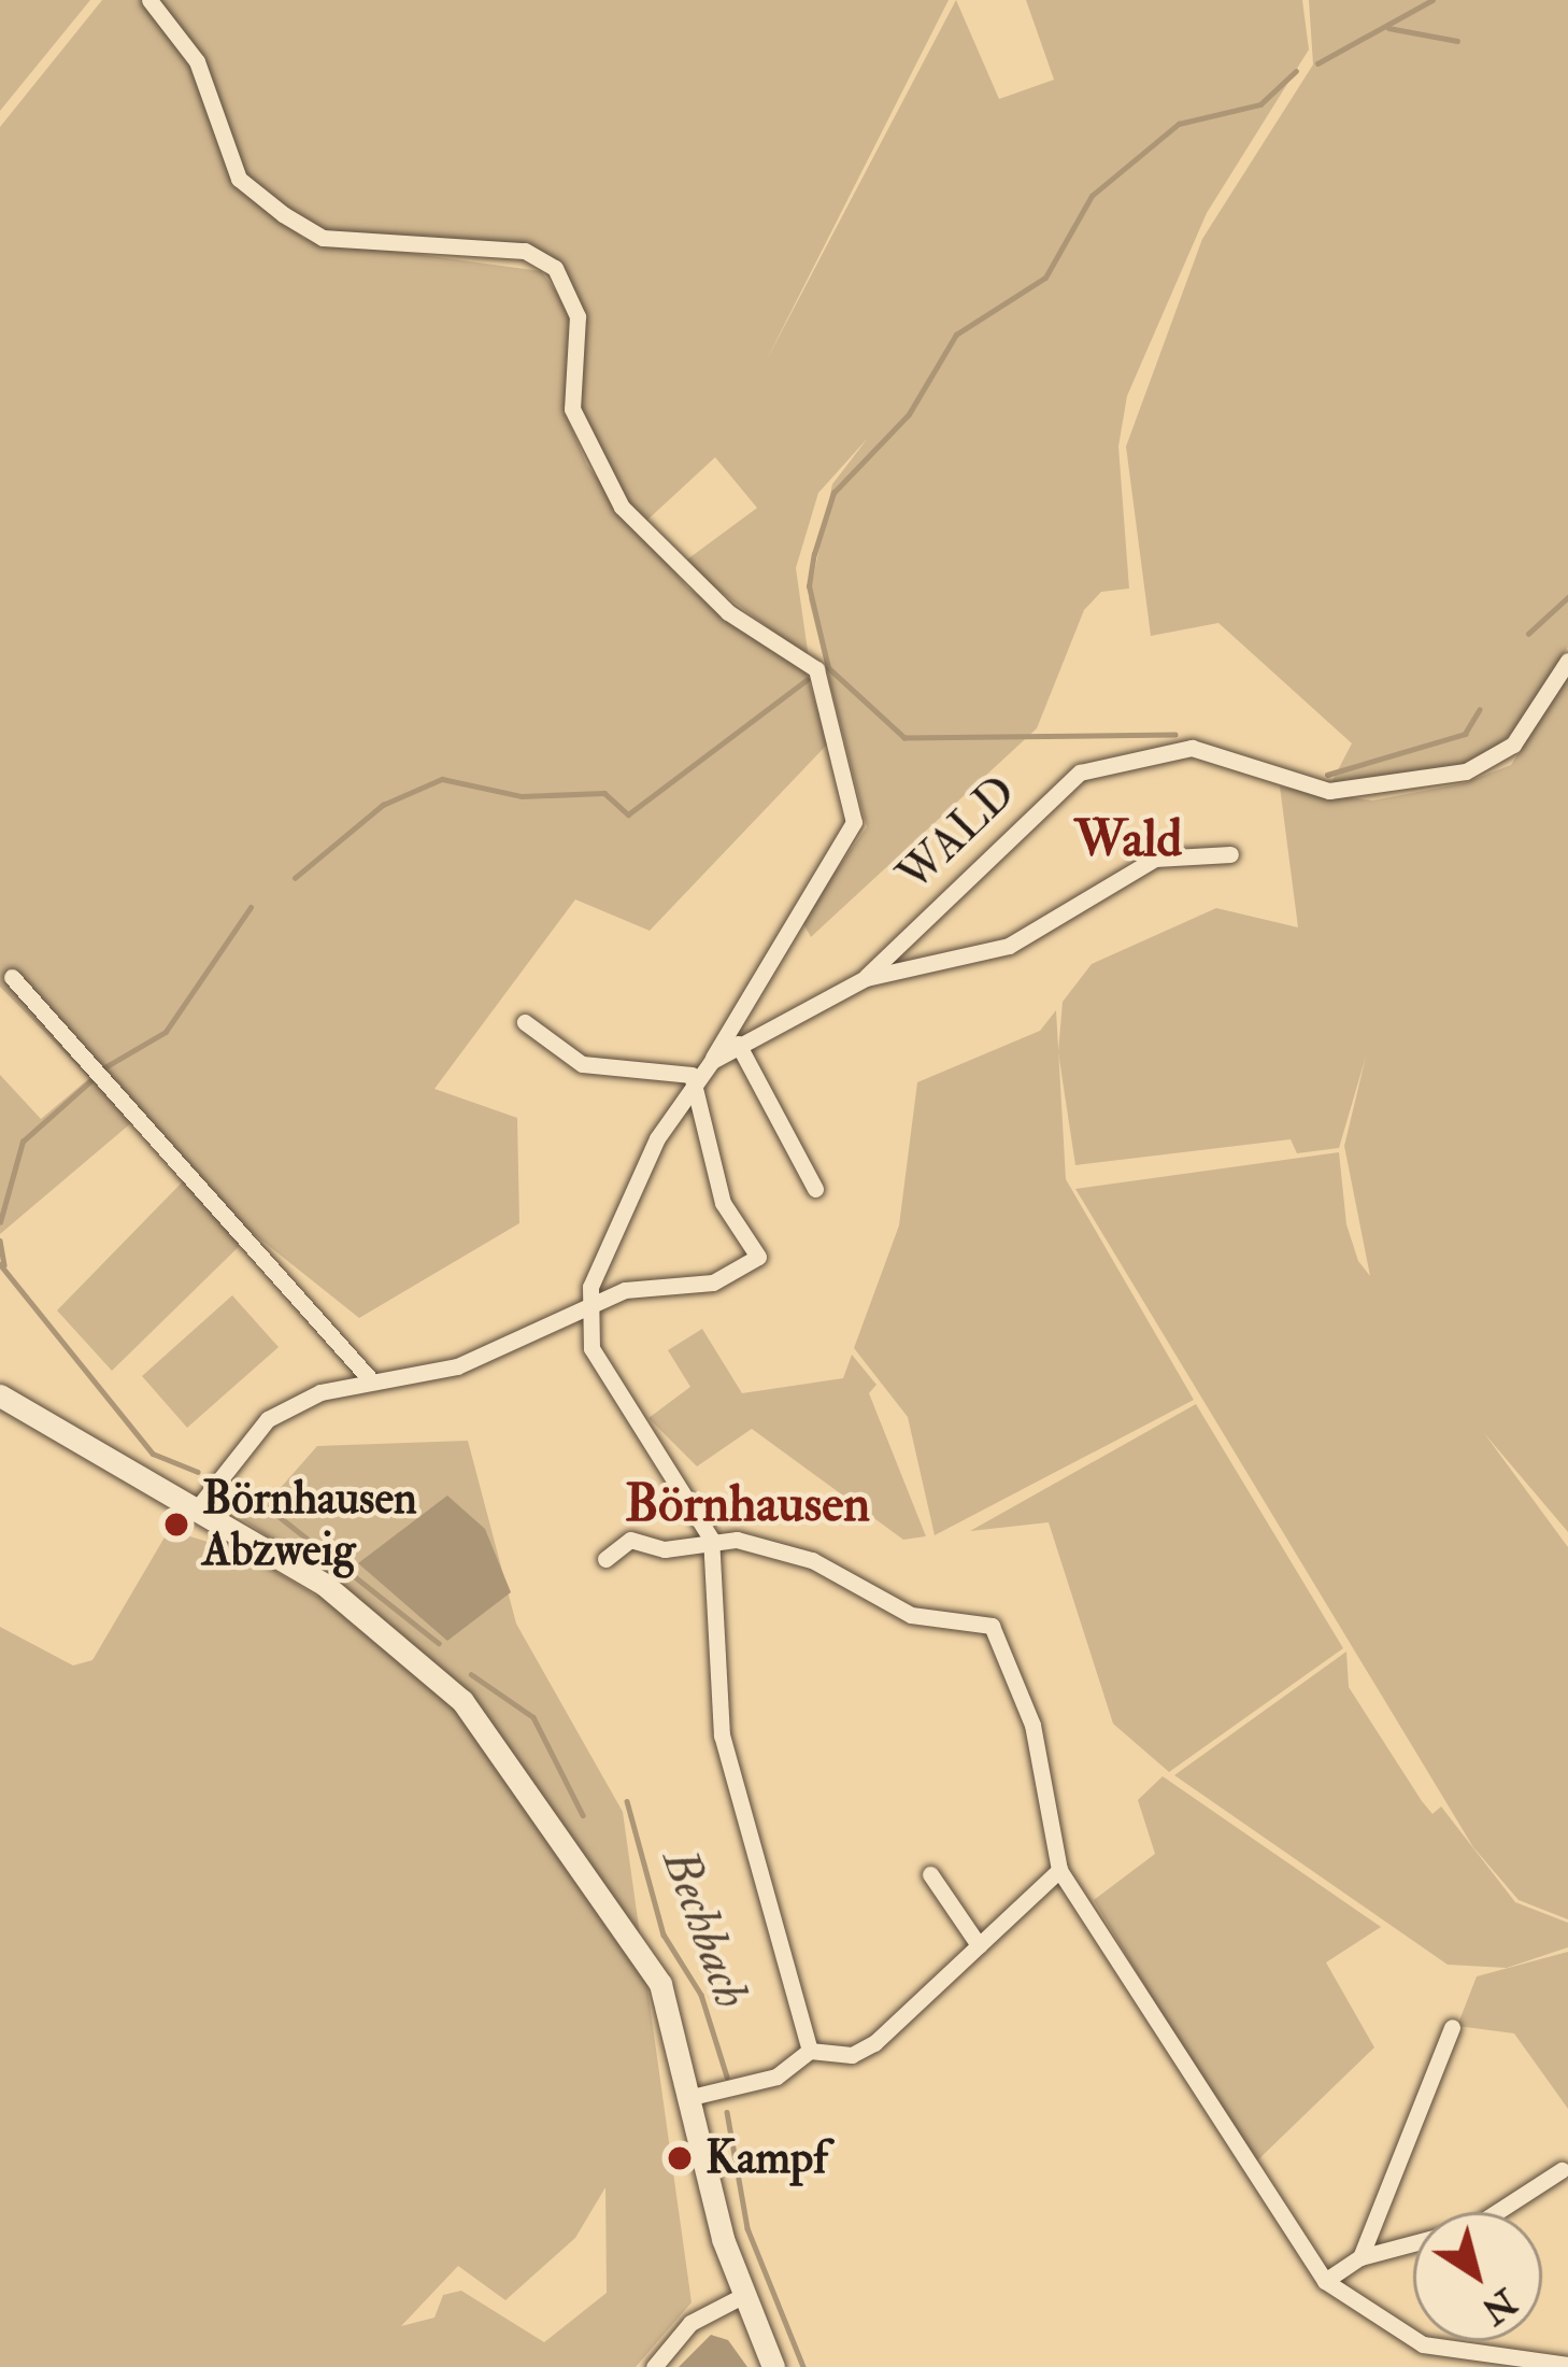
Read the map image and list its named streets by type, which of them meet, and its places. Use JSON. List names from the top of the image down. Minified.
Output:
{"streets":{"street":["WALD"]},"districts":["Wald","Börnhausen"],"water":["Bechbach"],"places":["Börnhausen Abzweig","Kampf"],"north":"bottom right"}
